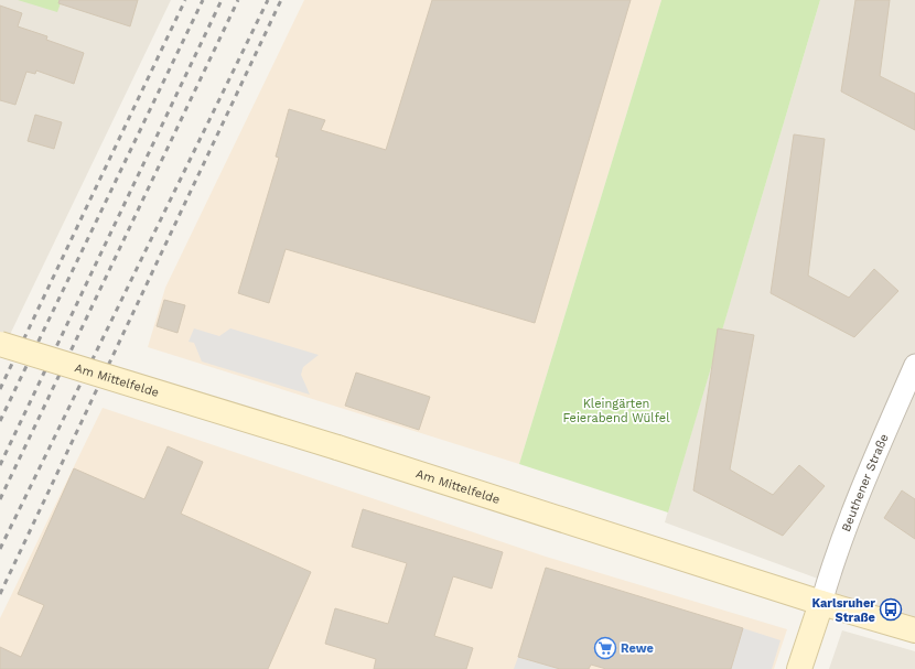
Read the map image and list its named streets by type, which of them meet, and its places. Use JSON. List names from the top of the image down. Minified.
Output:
{"streets":{"street":["Am Mittelfelde","Beuthener Straße"]},"crossings":[["Am Mittelfelde","Beuthener Straße"]],"parks":["Kleingärten Feierabend Wülfel"],"places":{"bus stop":["Karlsruher Straße"],"supermarket":["Rewe"]}}
